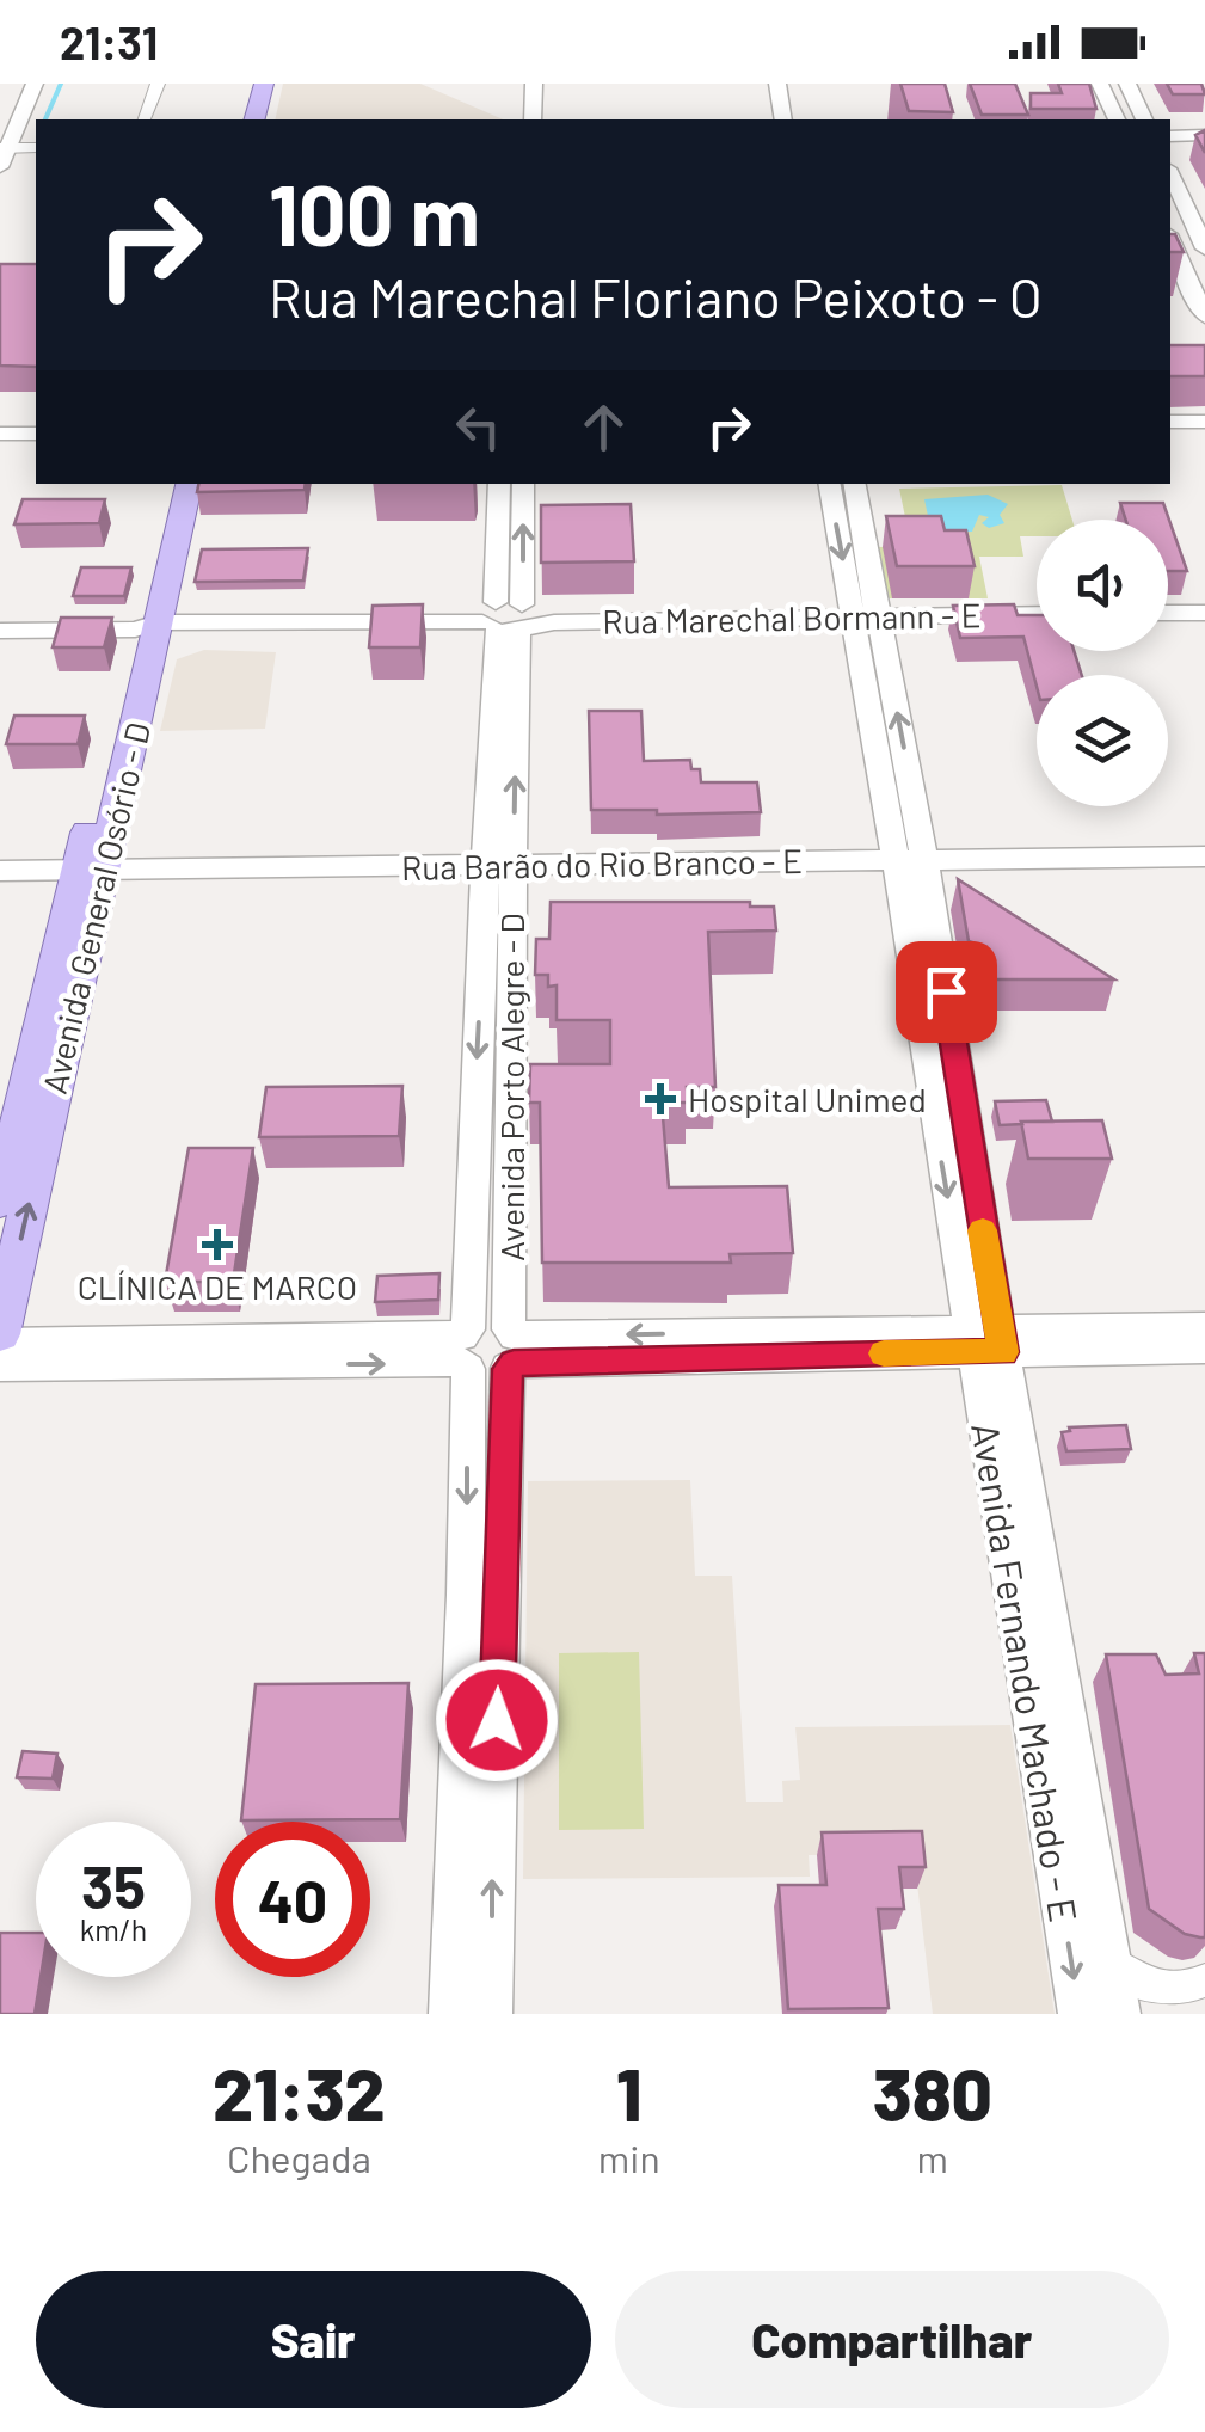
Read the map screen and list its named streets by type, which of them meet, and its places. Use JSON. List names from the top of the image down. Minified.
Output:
{"streets":{"main road":["Avenida General Osório - D"],"street":["Rua Marechal Bormann - E","Rua Barão do Rio Branco - E","Avenida Porto Alegre - D","Avenida Fernando Machado - E"]},"crossings":[["Rua Marechal Bormann - E","Avenida General Osório - D"],["Rua Marechal Bormann - E","Avenida Porto Alegre - D"],["Rua Barão do Rio Branco - E","Avenida General Osório - D"],["Rua Barão do Rio Branco - E","Avenida Porto Alegre - D"]],"places":{"health":["Hospital Unimed","CLÍNICA DE MARCO"]},"page":{"status":"21:31","turn":["100 m","Rua Marechal Floriano Peixoto - O"],"speed":"35 km/h","limit":"40","eta":["21:32","Chegada","1","min","380","m"],"buttons":["Sair","Compartilhar"]}}
